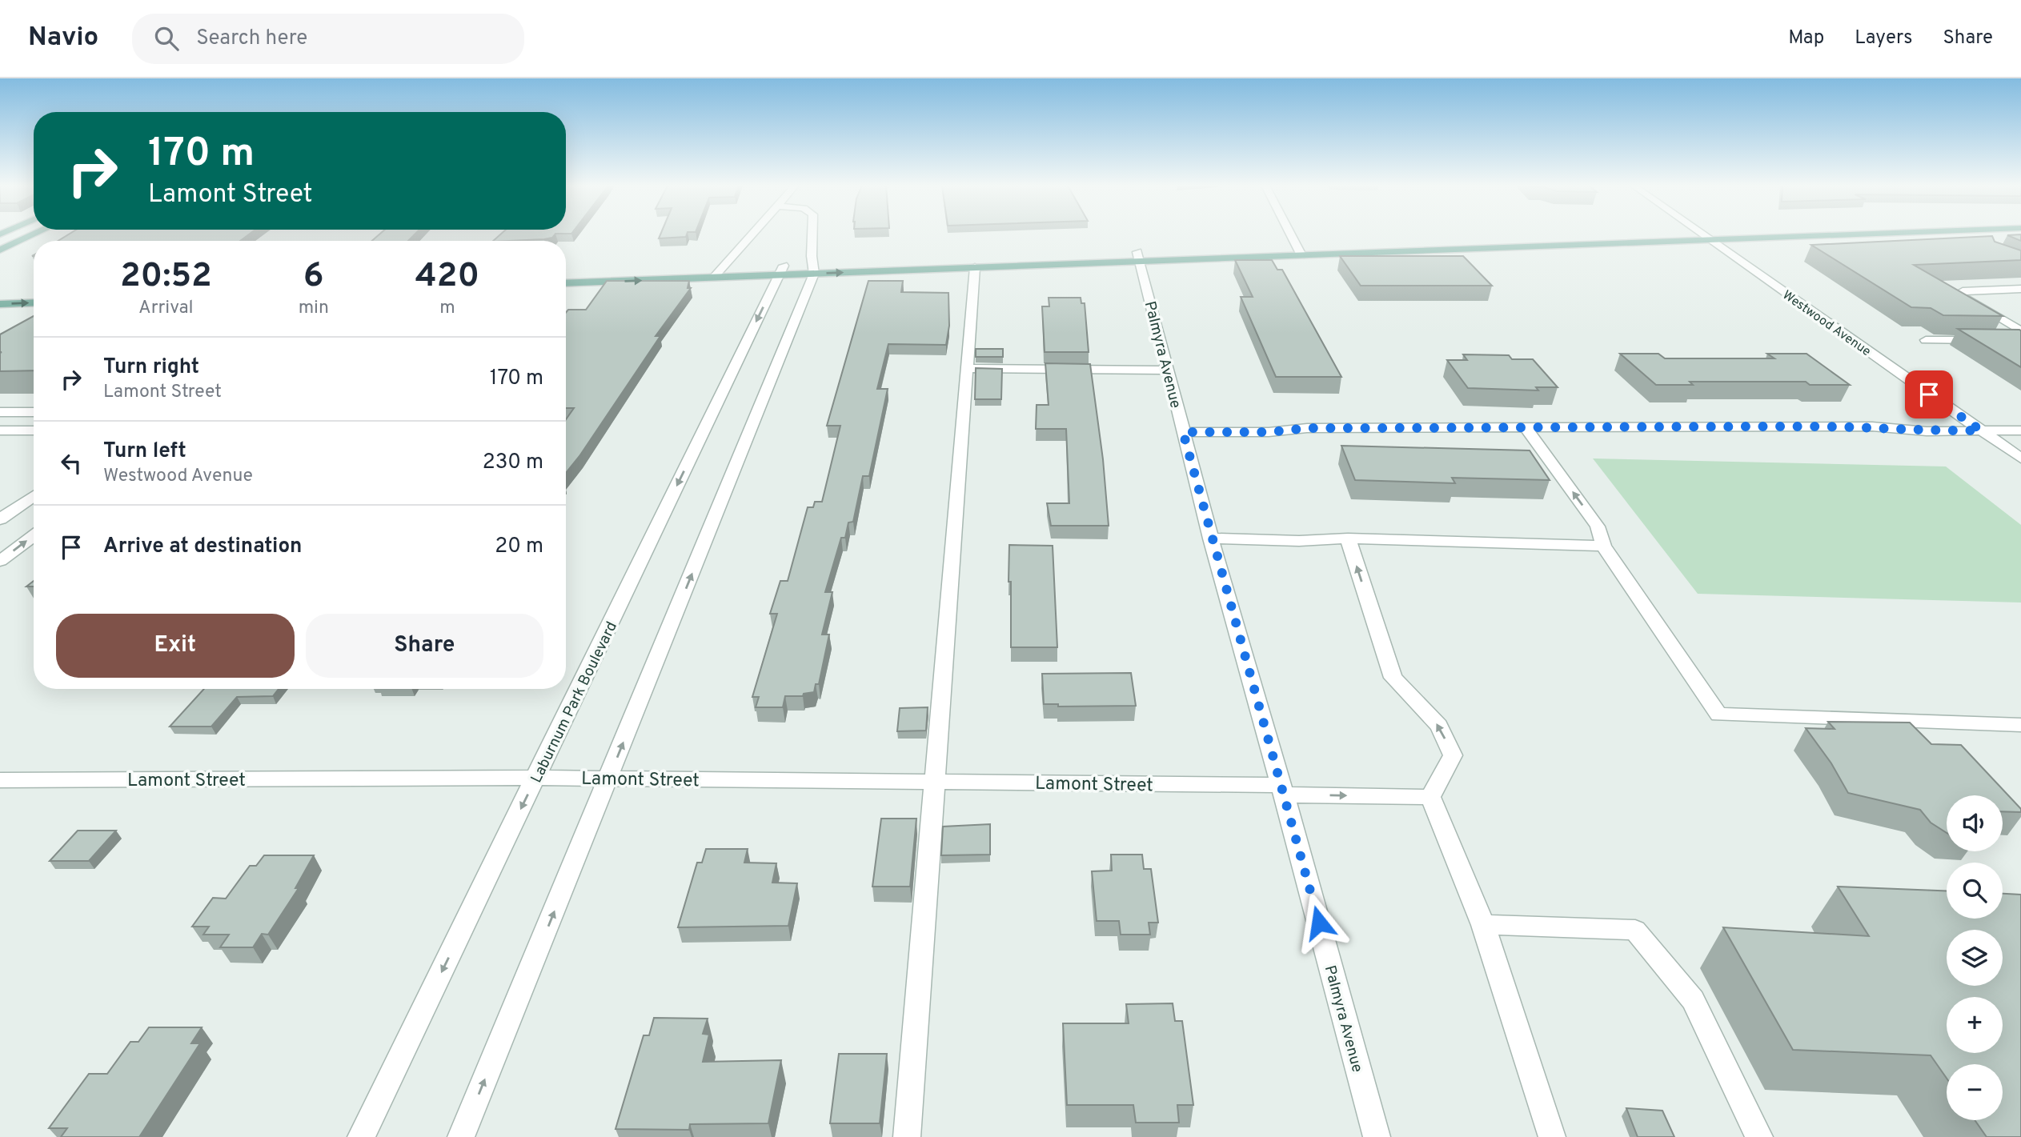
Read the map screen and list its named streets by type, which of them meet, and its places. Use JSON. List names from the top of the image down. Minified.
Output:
{"streets":{"street":["Westwood Avenue","Palmyra Avenue","Laburnum Park Boulevard","Lamont Street"]},"crossings":[["Palmyra Avenue","Lamont Street"],["Laburnum Park Boulevard","Lamont Street"]],"page":{"header":"Navio","search":"Search here","nav":["Map","Layers","Share"],"turn":["170 m","Lamont Street"],"eta":["20:52","Arrival","6","min","420","m"],"list":[{"name":"Turn right","note":"Lamont Street","value":"170 m"},{"name":"Turn left","note":"Westwood Avenue","value":"230 m"},{"name":"Arrive at destination","value":"20 m"}],"buttons":["Exit","Share"],"map_buttons":["+","−"]}}
